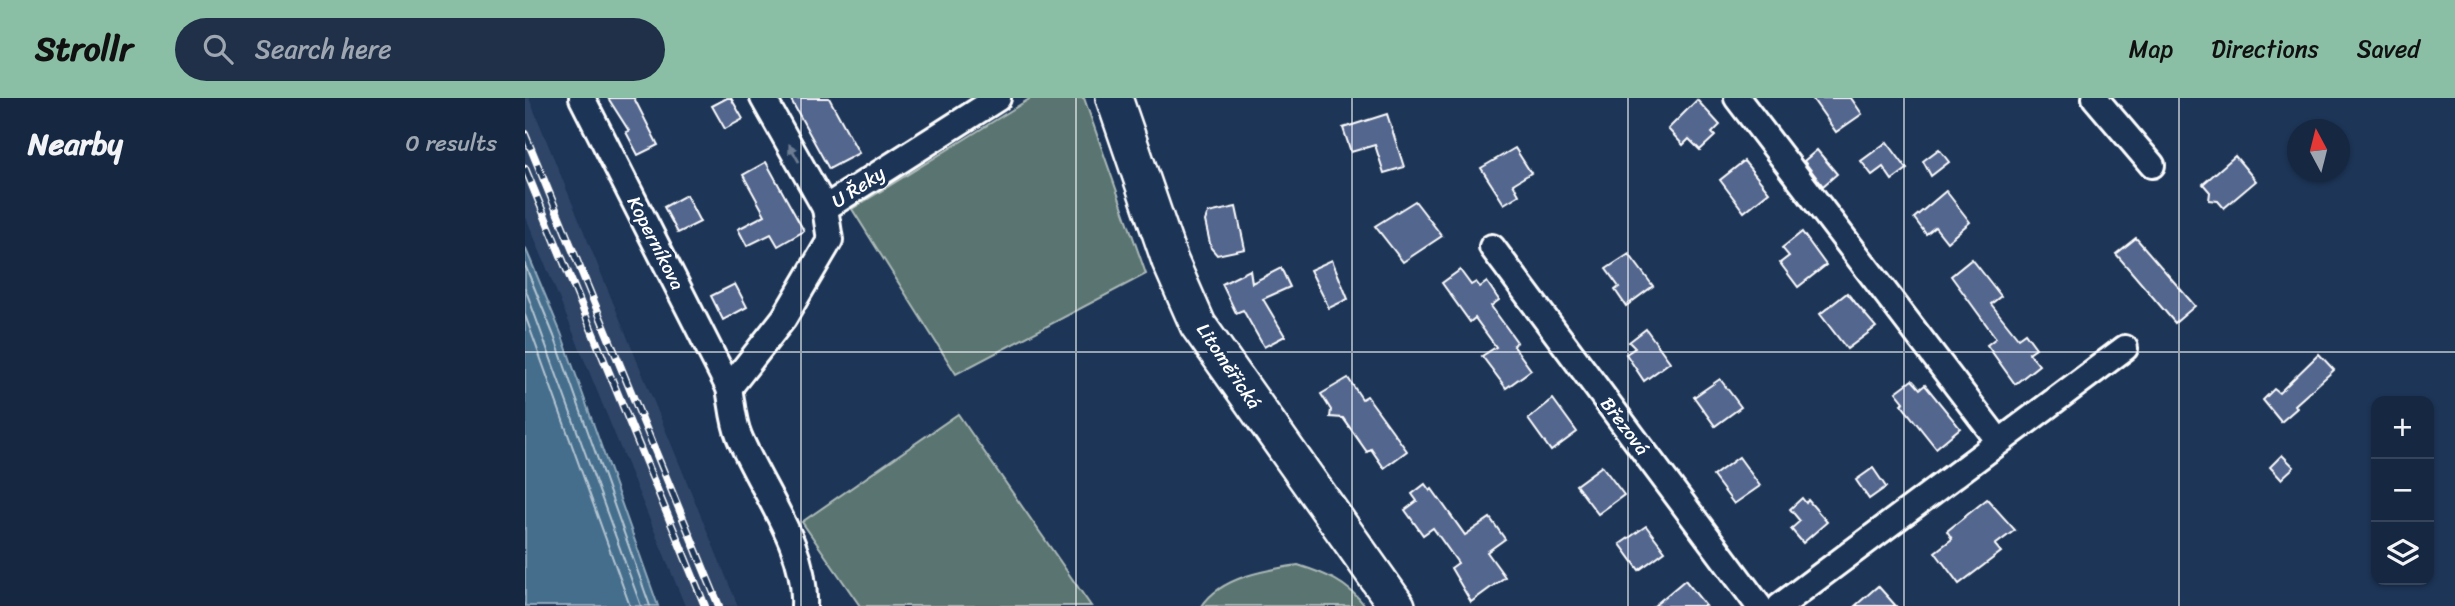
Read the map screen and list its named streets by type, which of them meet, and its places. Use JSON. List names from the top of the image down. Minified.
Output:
{"streets":{"main road":["Litoměřická"],"street":["U Řeky","Koperníkova","Březová"]},"crossings":[["U Řeky","Koperníkova"]],"north":"top","page":{"header":"Strollr","search":"Search here","nav":["Map","Directions","Saved"],"heading":["Nearby","0 results"],"map_buttons":["+","−"]}}
